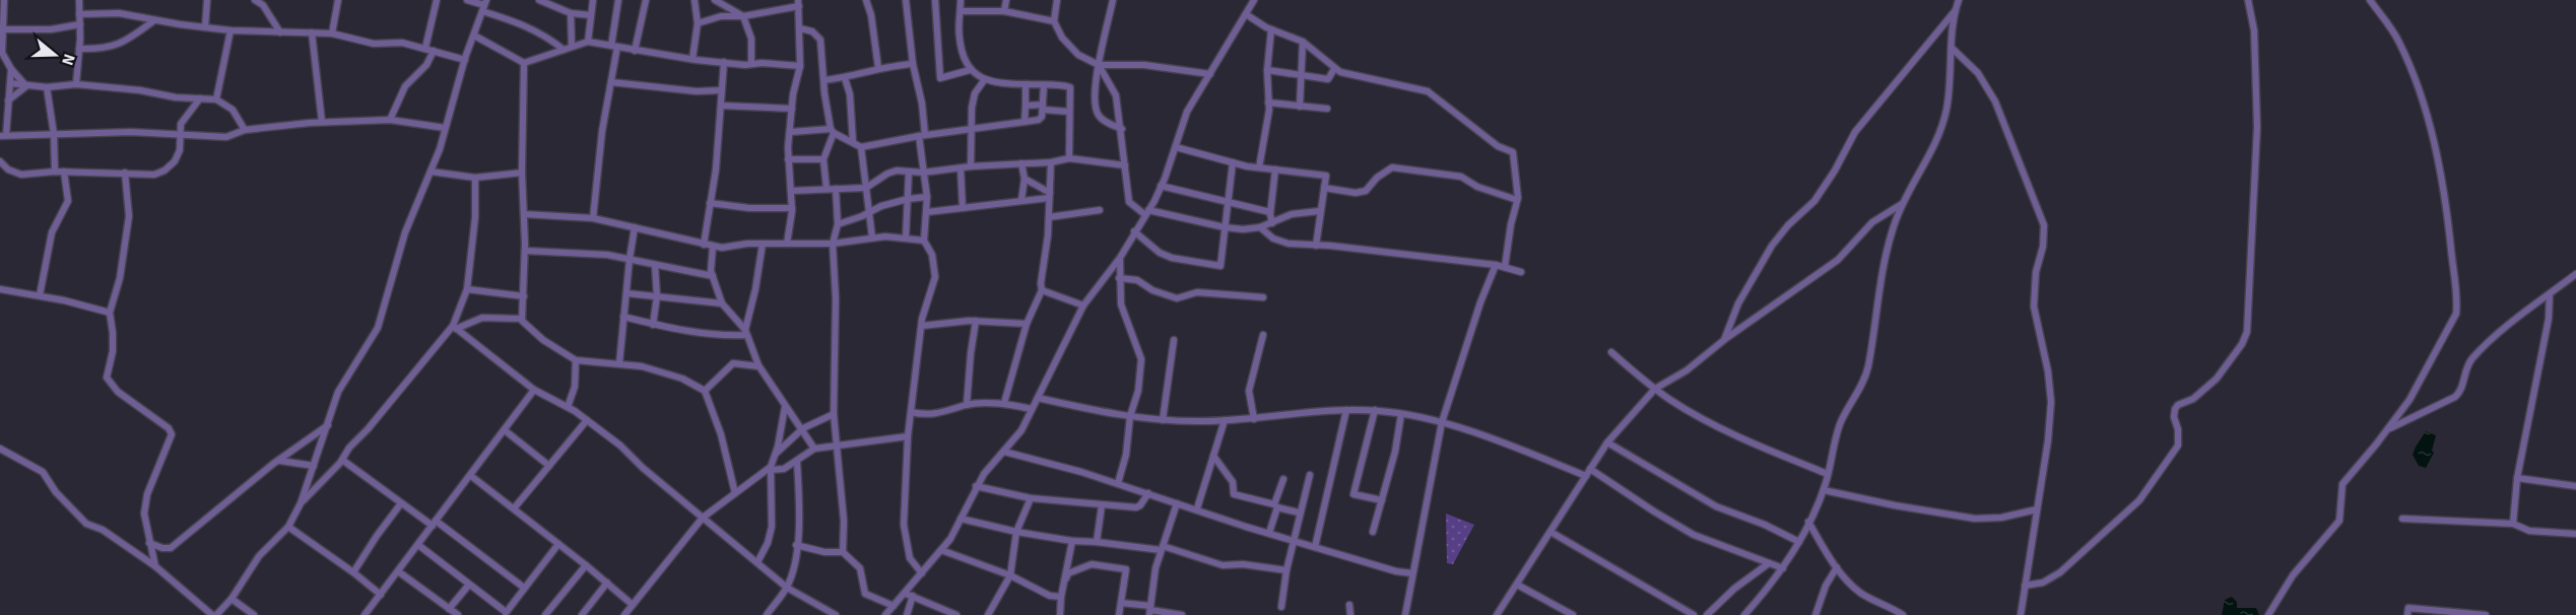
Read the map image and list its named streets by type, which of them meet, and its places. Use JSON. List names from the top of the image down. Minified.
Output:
{"north":"right"}
